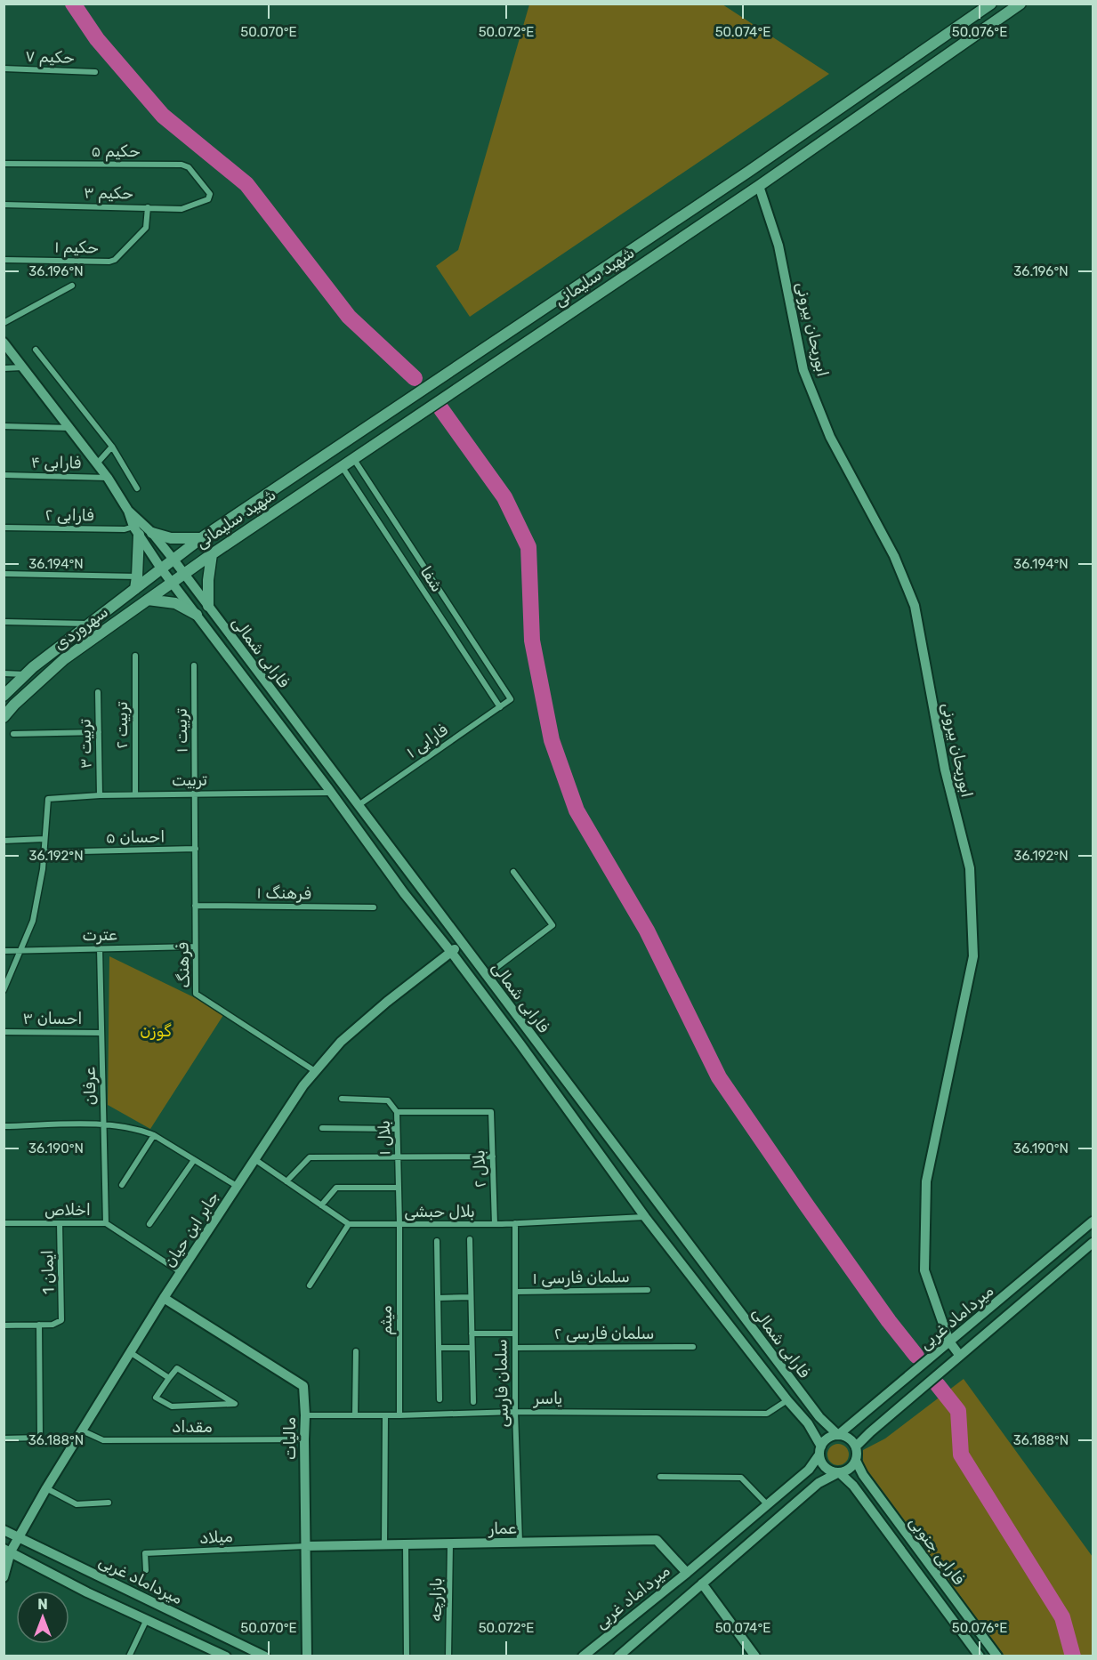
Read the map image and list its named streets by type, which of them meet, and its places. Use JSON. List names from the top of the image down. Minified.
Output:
{"streets":{"main road":["شهید سلیمانی","سهروردی"],"street":["حکیم ۷","حکیم ۵","حکیم ۳","حکیم ۱","ابوریحان بیرونی","فارابی ۴","فارابی ۲","شفا","فارابی شمالی","تربیت ۲","تربیت ۱","فارابی ۱","تربیت ۳","تربیت","احسان ۵","فرهنگ ۱","عترت","فرهنگ","احسان ۳","عرفان","بلال ۱","بلال ۲","اخلاص","بلال حبشی","جابر ابن حیان","ایمان 1","سلمان فارسی ۱","میرداماد غربی","میثم","سلمان فارسی ۲","سلمان فارسی","یاسر","مقداد","مالیات","عمار","میلاد","فارابی جنوبی","بازارچه"]},"crossings":[["حکیم ۵","حکیم ۳"],["حکیم ۳","حکیم ۱"],["شهید سلیمانی","ابوریحان بیرونی"],["شهید سلیمانی","شفا"],["شهید سلیمانی","سهروردی"],["شهید سلیمانی","فارابی شمالی"],["ابوریحان بیرونی","میرداماد غربی"],["شفا","فارابی ۱"],["سهروردی","فارابی شمالی"],["فارابی شمالی","فارابی ۱"],["فارابی شمالی","تربیت"],["فارابی شمالی","بلال حبشی"],["فارابی شمالی","جابر ابن حیان"],["فارابی شمالی","میرداماد غربی"],["فارابی شمالی","یاسر"],["فارابی شمالی","فارابی جنوبی"],["تربیت ۲","تربیت"],["تربیت ۱","تربیت"],["تربیت ۱","فرهنگ"],["تربیت ۳","تربیت"],["تربیت","فرهنگ"],["احسان ۵","فرهنگ"],["فرهنگ ۱","فرهنگ"],["عترت","فرهنگ"],["عترت","عرفان"],["فرهنگ","جابر ابن حیان"],["احسان ۳","عرفان"],["عرفان","اخلاص"],["بلال ۱","بلال ۲"],["بلال ۱","بلال حبشی"],["بلال ۱","میثم"],["بلال ۲","بلال حبشی"],["اخلاص","جابر ابن حیان"],["اخلاص","ایمان 1"],["بلال حبشی","میثم"],["بلال حبشی","سلمان فارسی"],["جابر ابن حیان","میرداماد غربی"],["جابر ابن حیان","مقداد"],["جابر ابن حیان","مالیات"],["سلمان فارسی ۱","سلمان فارسی"],["میرداماد غربی","عمار"],["میرداماد غربی","فارابی جنوبی"],["میثم","یاسر"],["سلمان فارسی ۲","سلمان فارسی"],["سلمان فارسی","یاسر"],["سلمان فارسی","عمار"],["یاسر","مالیات"],["مقداد","مالیات"],["مالیات","عمار"],["مالیات","میلاد"],["عمار","میلاد"],["عمار","بازارچه"]],"parks":["گوزن"],"north":"top","coordinates":["50.070°E","50.072°E","50.074°E","50.076°E","36.196°N","36.194°N","36.192°N","36.190°N","36.188°N"]}
